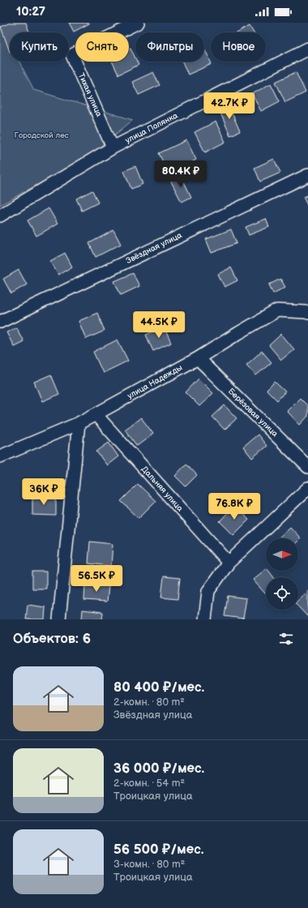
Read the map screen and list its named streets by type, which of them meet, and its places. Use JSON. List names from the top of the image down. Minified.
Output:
{"streets":{"street":["Тихая улица","улица Полянка","Звёздная улица","улица Надежды","Берёзовая улица","Дальняя улица"]},"crossings":[["Тихая улица","улица Полянка"],["улица Надежды","Берёзовая улица"],["улица Надежды","Дальняя улица"]],"parks":["Городской лес"],"north":"right","page":{"status":"10:27","chip":["Купить","Снять","Фильтры","Новое"],"price":["42.7K ₽","80.4K ₽","44.5K ₽","36K ₽","76.8K ₽","56.5K ₽"],"heading":"Объектов: 6","list":[{"name":"80 400 ₽/мес.","note":"2-комн. · 80 m² · Звёздная улица"},{"name":"36 000 ₽/мес.","note":"2-комн. · 54 m² · Троицкая улица"},{"name":"56 500 ₽/мес.","note":"3-комн. · 80 m² · Троицкая улица"}]}}
